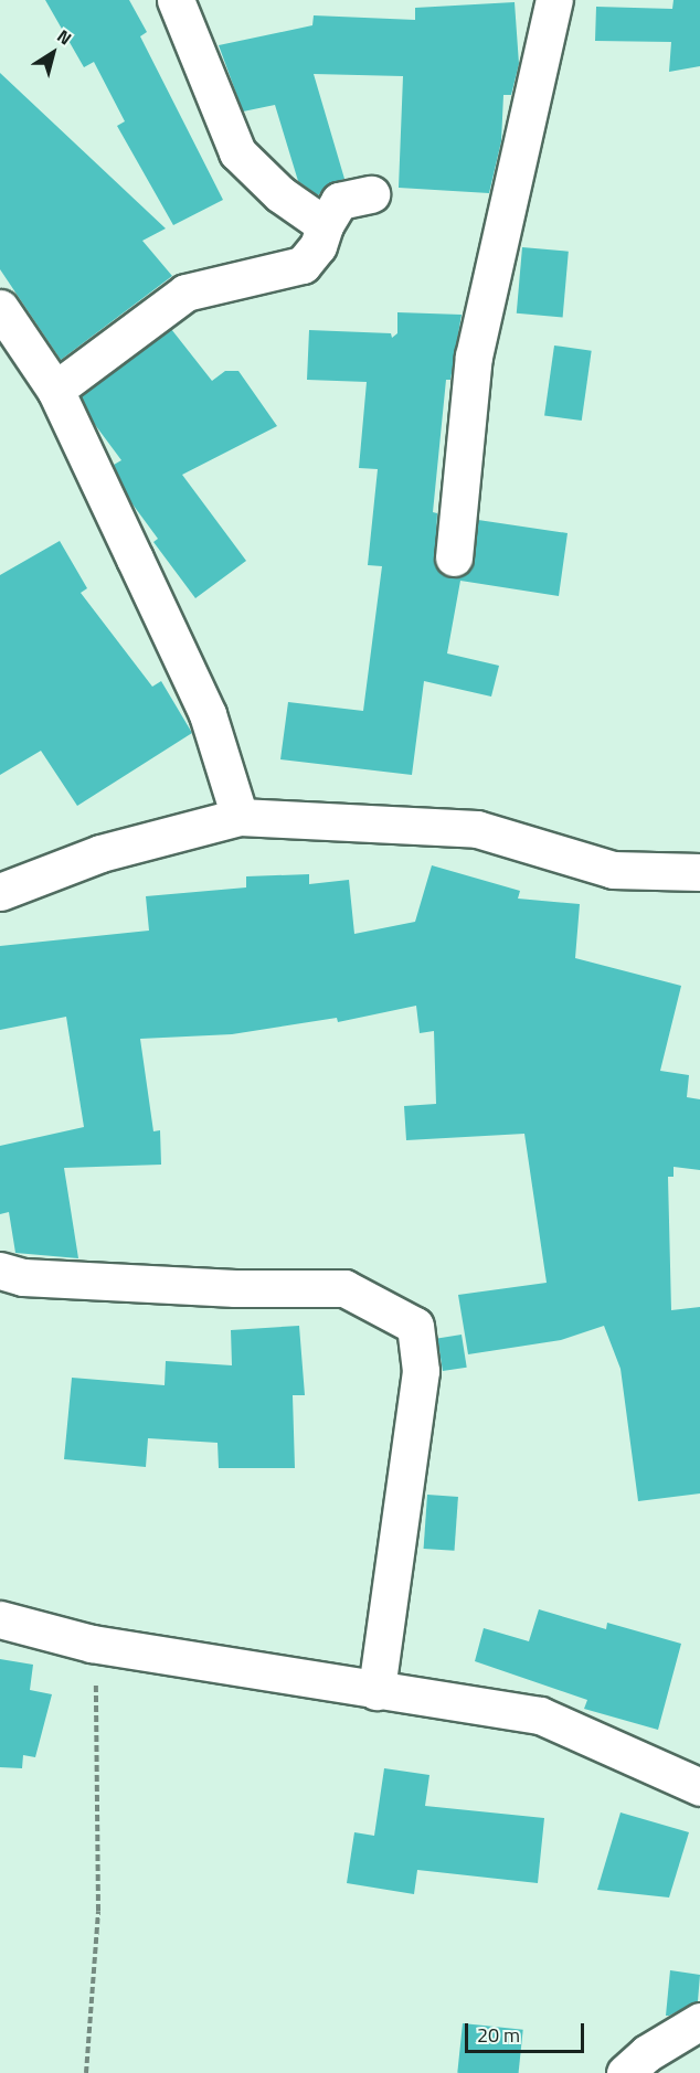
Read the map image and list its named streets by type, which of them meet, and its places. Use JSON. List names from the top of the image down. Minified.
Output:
{"scale_bar":"20 m","north":"top right"}
